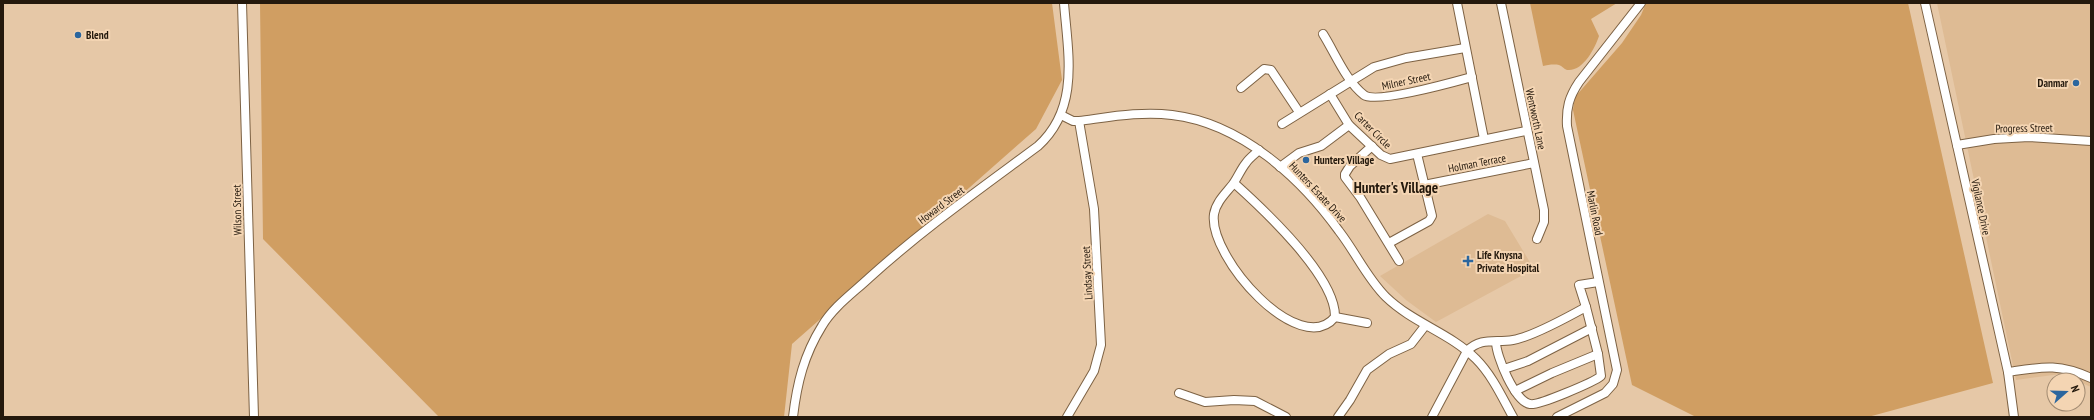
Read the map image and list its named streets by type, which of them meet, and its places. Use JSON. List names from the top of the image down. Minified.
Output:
{"streets":{"street":["Milner Street","Wentworth Lane","Progress Street","Carter Circle","Holman Terrace","Hunters Estate Drive","Howard Street","Vigilance Drive","Wilson Street","Marlin Road","Lindsay Street"]},"crossings":[["Wentworth Lane","Carter Circle"],["Wentworth Lane","Holman Terrace"],["Progress Street","Vigilance Drive"],["Hunters Estate Drive","Howard Street"],["Hunters Estate Drive","Lindsay Street"]],"districts":["Hunter's Village"],"places":{"other":["Blend","Danmar","Hunters Village"],"health":["Life Knysna Private Hospital"]},"north":"right"}
